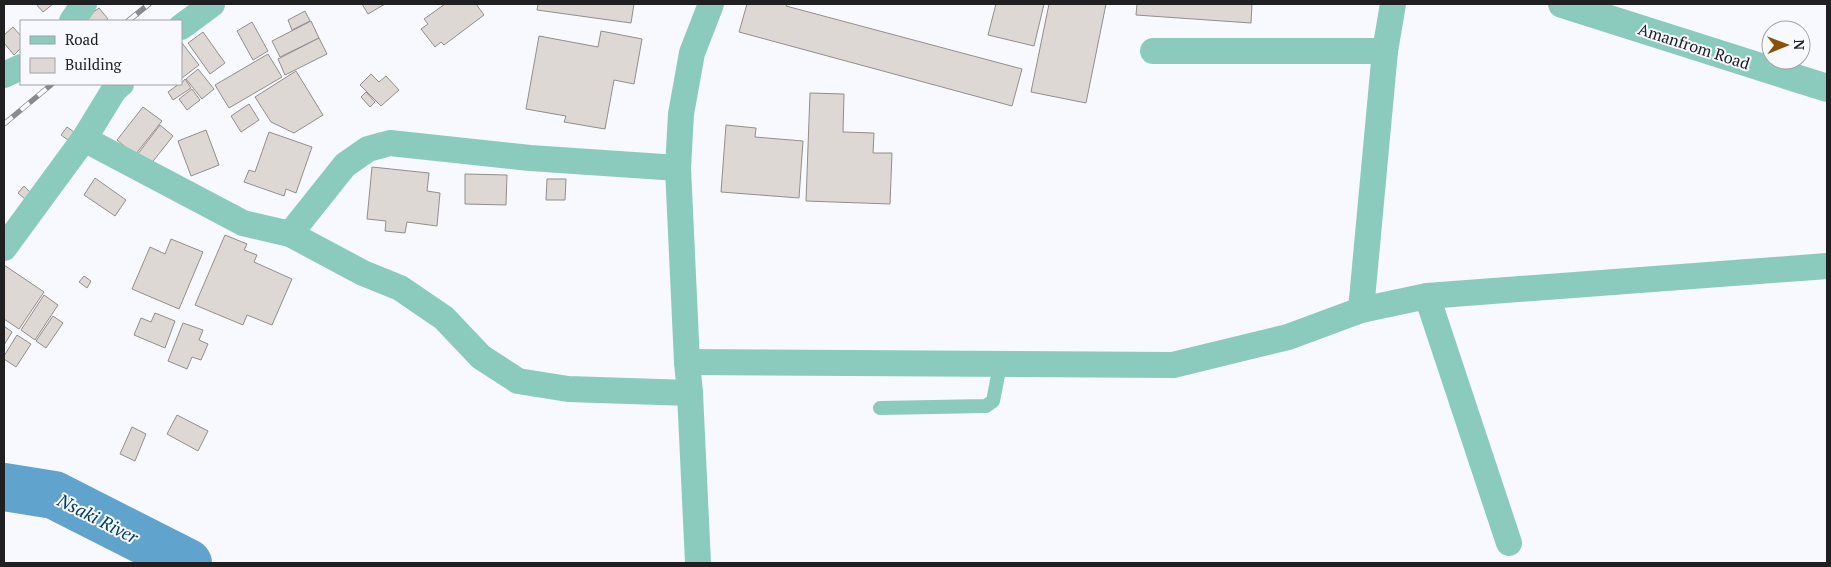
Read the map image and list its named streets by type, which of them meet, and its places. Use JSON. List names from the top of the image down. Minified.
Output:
{"streets":{"street":["Amanfrom Road"]},"water":["Nsaki River"],"legend":["Road","Building"],"north":"right"}
